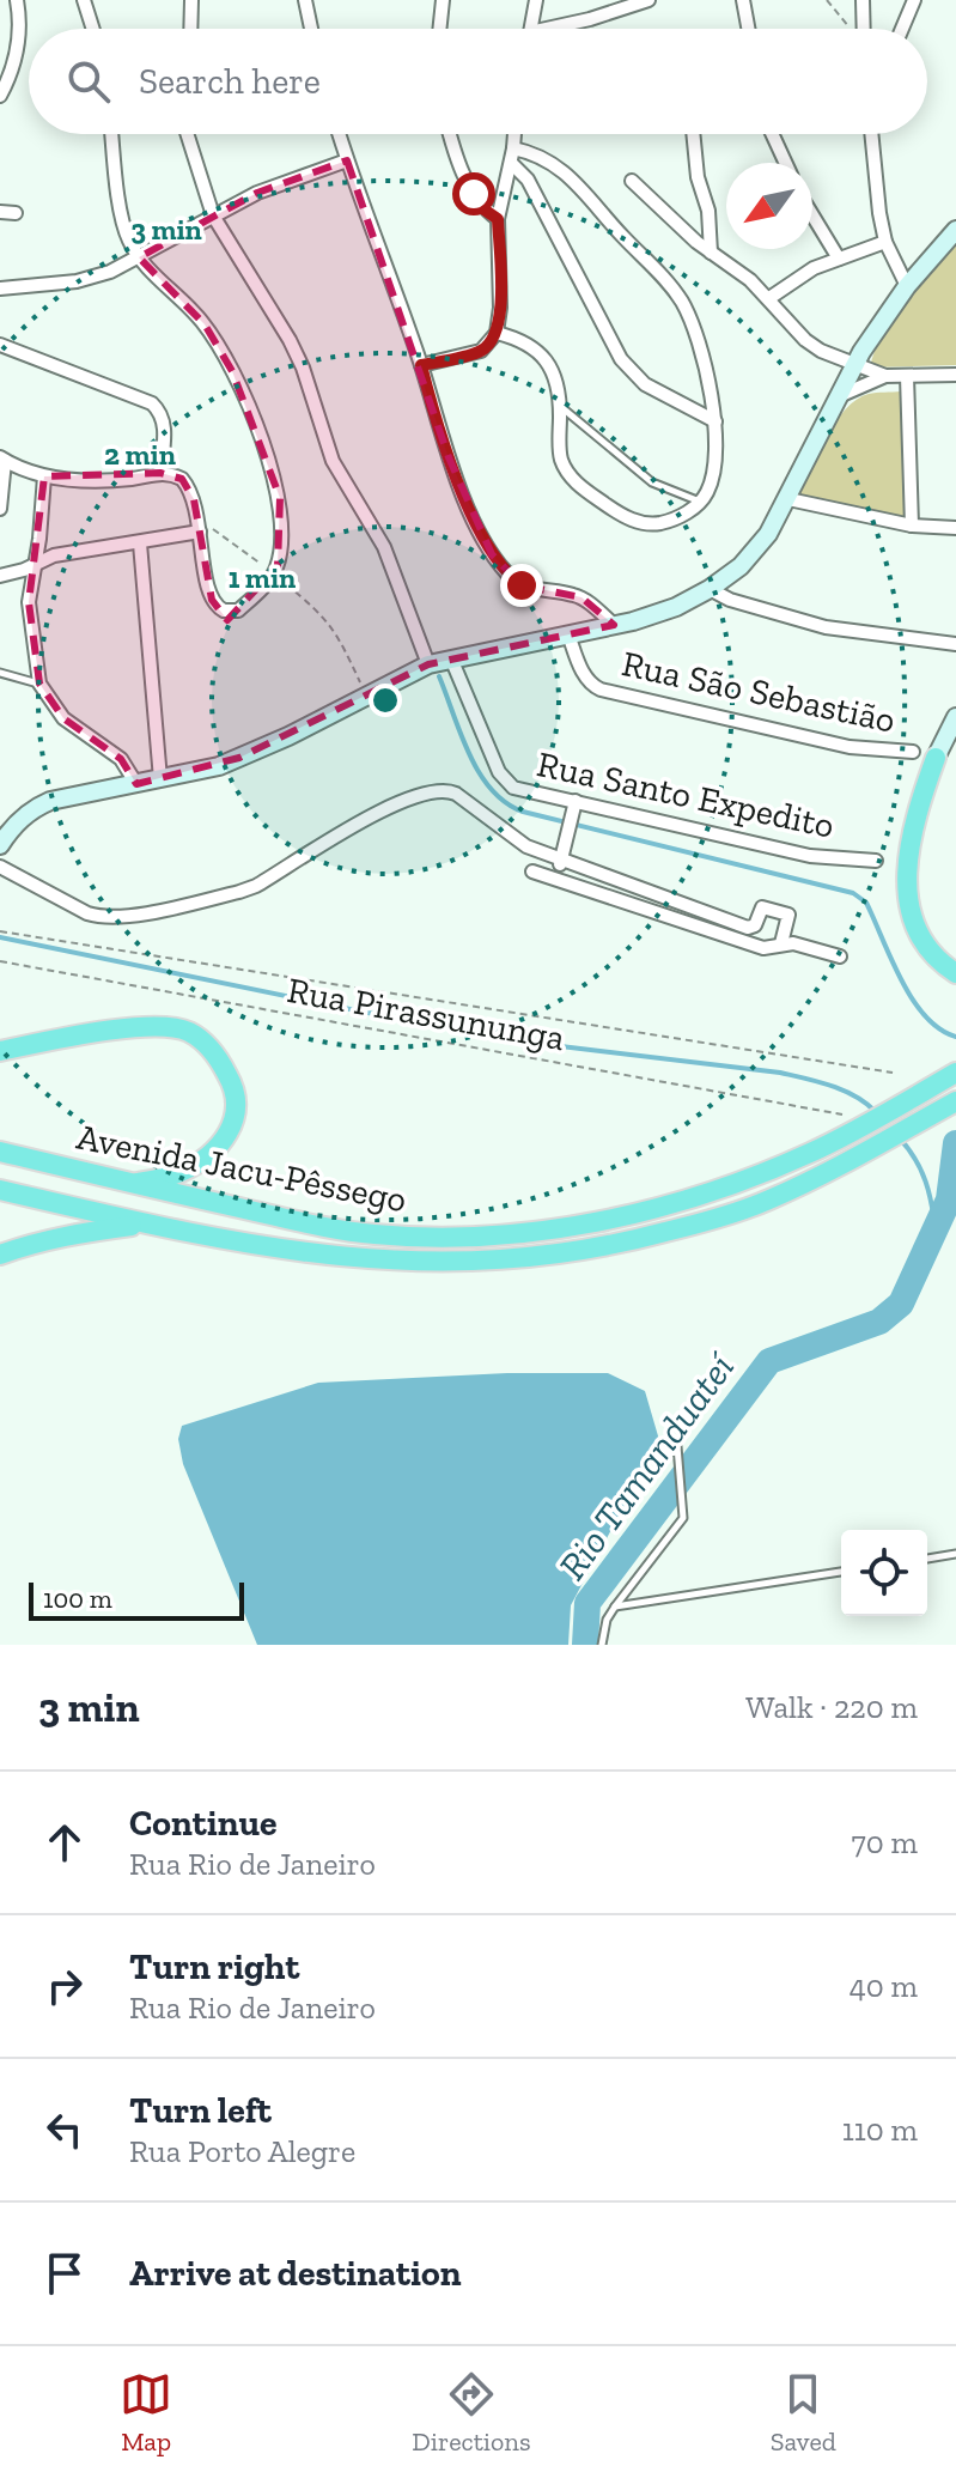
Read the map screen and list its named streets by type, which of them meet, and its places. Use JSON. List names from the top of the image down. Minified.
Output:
{"streets":{"highway":["Avenida Jacu-Pêssego"],"street":["Rua São Sebastião","Rua Santo Expedito"],"path":["Rua Pirassununga"]},"water":["Rio Tamanduateí"],"scale_bar":"100 m","north":"bottom left","page":{"search":"Search here","scale":"100 m","heading":["3 min","Walk · 220 m"],"list":[["Continue","Rua Rio de Janeiro","70 m"],["Turn right","Rua Rio de Janeiro","40 m"],["Turn left","Rua Porto Alegre","110 m"],"Arrive at destination"],"nav":["Map","Directions","Saved"]},"rings":["3 min","2 min","1 min"]}
